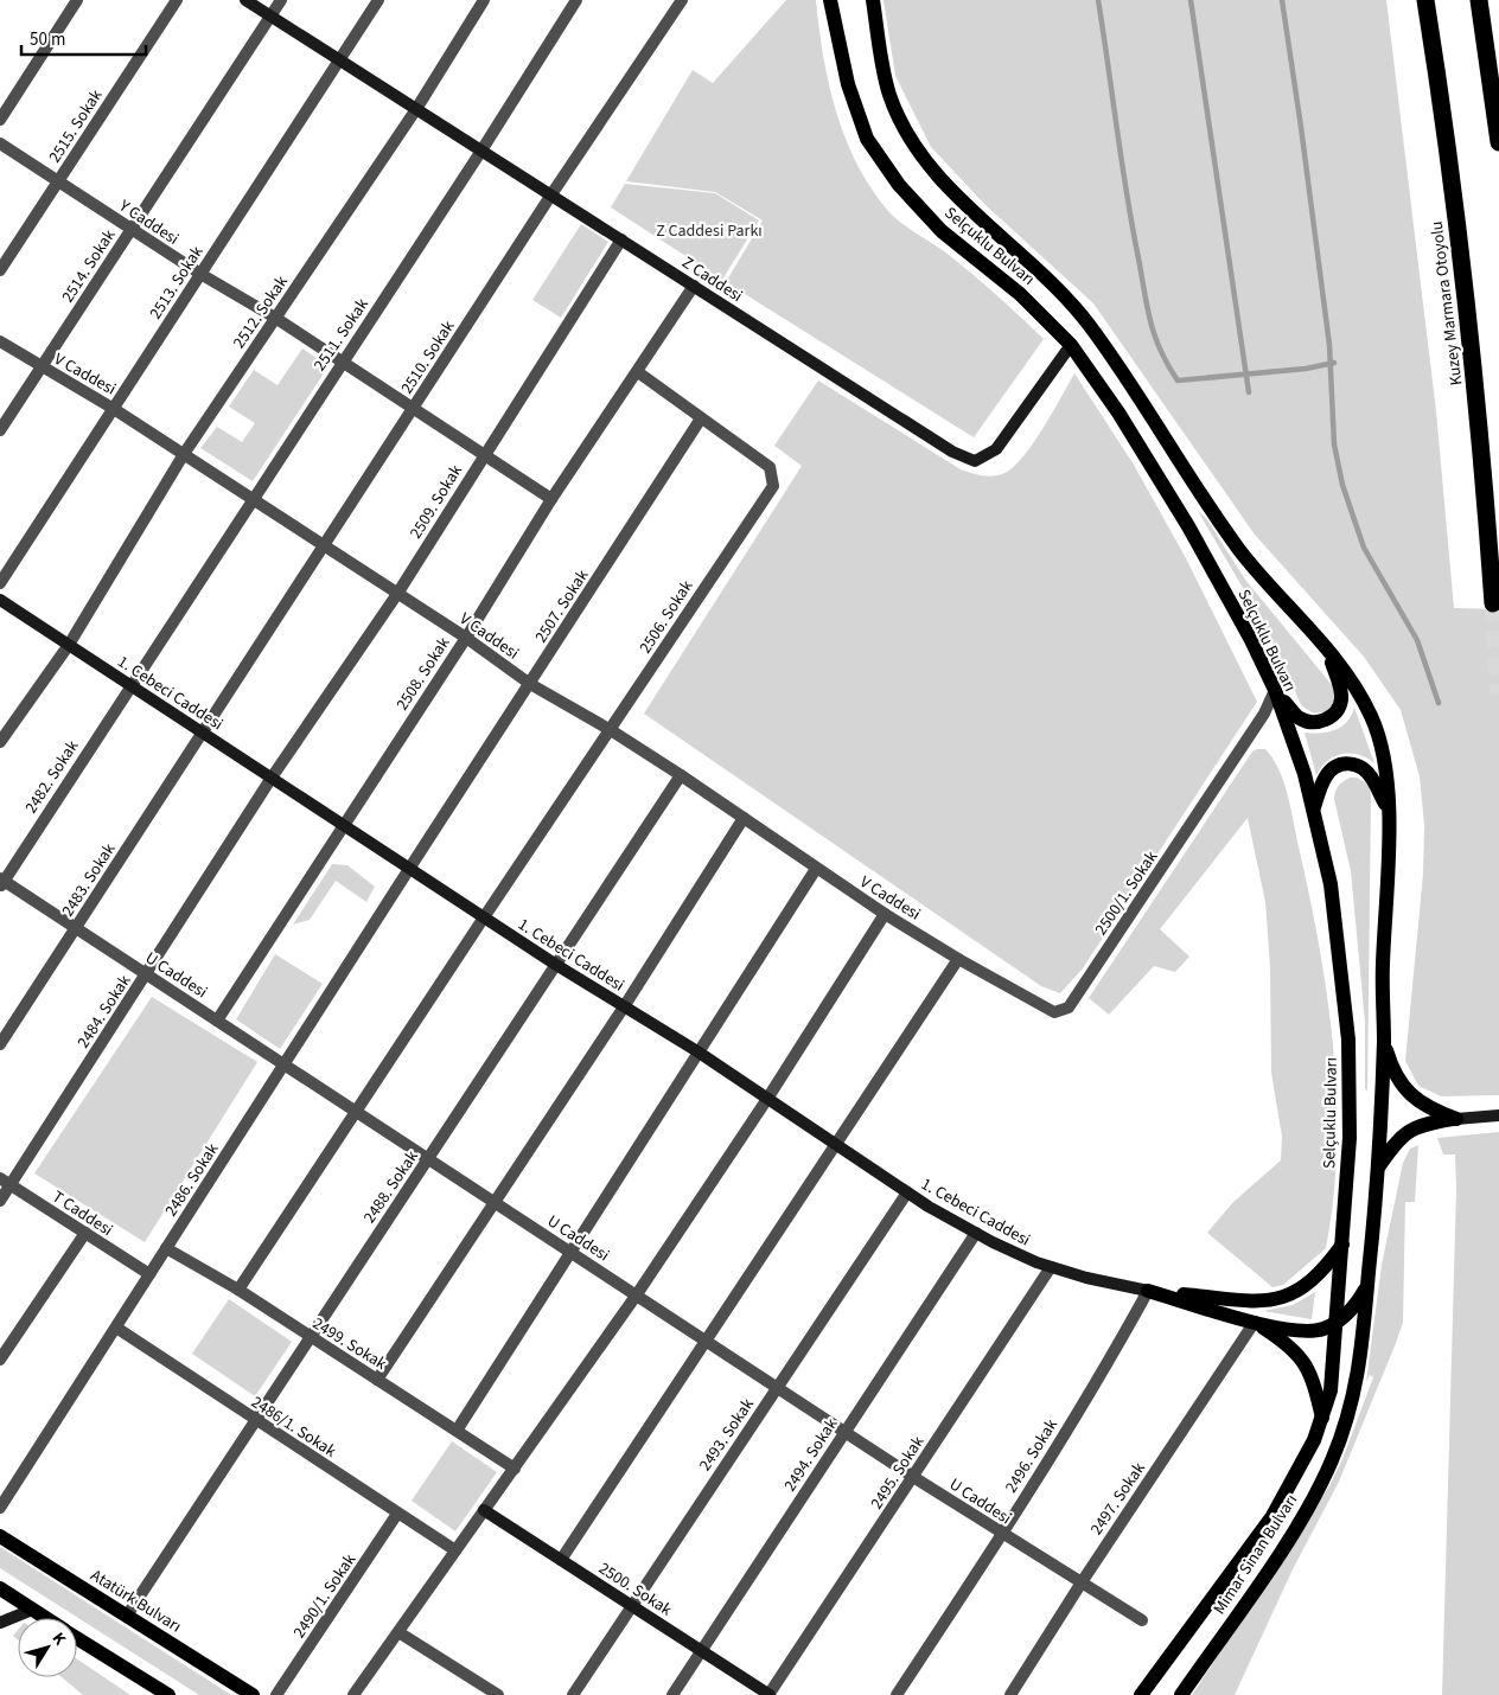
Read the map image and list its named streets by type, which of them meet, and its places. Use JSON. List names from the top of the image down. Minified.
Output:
{"streets":{"highway":["Kuzey Marmara Otoyolu"],"main road":["Selçuklu Bulvarı","Mimar Sinan Bulvarı","Atatürk Bulvarı"],"street":["2515. Sokak","Y Caddesi","2514. Sokak","Z Caddesi","2513. Sokak","2512. Sokak","2511. Sokak","2510. Sokak","V Caddesi","2509. Sokak","2507. Sokak","2506. Sokak","2508. Sokak","1. Cebeci Caddesi","2482. Sokak","2483. Sokak","2500/1. Sokak","U Caddesi","2484. Sokak","2486. Sokak","2488. Sokak","T Caddesi","2499. Sokak","2486/1. Sokak","2493. Sokak","2494. Sokak","2496. Sokak","2495. Sokak","2497. Sokak","2500. Sokak","2490/1. Sokak"]},"crossings":[["2515. Sokak","Y Caddesi"],["Y Caddesi","2514. Sokak"],["Y Caddesi","2513. Sokak"],["Y Caddesi","2512. Sokak"],["Y Caddesi","2511. Sokak"],["Y Caddesi","2510. Sokak"],["Y Caddesi","2509. Sokak"],["Y Caddesi","2508. Sokak"],["Selçuklu Bulvarı","Z Caddesi"],["Selçuklu Bulvarı","2500/1. Sokak"],["Selçuklu Bulvarı","Mimar Sinan Bulvarı"],["2514. Sokak","Z Caddesi"],["2514. Sokak","V Caddesi"],["Z Caddesi","2513. Sokak"],["Z Caddesi","2512. Sokak"],["Z Caddesi","2511. Sokak"],["Z Caddesi","2510. Sokak"],["Z Caddesi","2509. Sokak"],["Z Caddesi","2508. Sokak"],["2513. Sokak","V Caddesi"],["2512. Sokak","V Caddesi"],["2512. Sokak","1. Cebeci Caddesi"],["2511. Sokak","V Caddesi"],["2511. Sokak","1. Cebeci Caddesi"],["2511. Sokak","2482. Sokak"],["2510. Sokak","V Caddesi"],["2510. Sokak","1. Cebeci Caddesi"],["2510. Sokak","2483. Sokak"],["V Caddesi","2509. Sokak"],["V Caddesi","2507. Sokak"],["V Caddesi","2506. Sokak"],["V Caddesi","2508. Sokak"],["V Caddesi","2500/1. Sokak"],["V Caddesi","2488. Sokak"],["2509. Sokak","1. Cebeci Caddesi"],["2509. Sokak","2484. Sokak"],["2507. Sokak","2506. Sokak"],["2507. Sokak","1. Cebeci Caddesi"],["2507. Sokak","2486. Sokak"],["2506. Sokak","2508. Sokak"],["2506. Sokak","1. Cebeci Caddesi"],["2506. Sokak","U Caddesi"],["2506. Sokak","2499. Sokak"],["2508. Sokak","1. Cebeci Caddesi"],["2508. Sokak","U Caddesi"],["1. Cebeci Caddesi","2482. Sokak"],["1. Cebeci Caddesi","2483. Sokak"],["1. Cebeci Caddesi","2484. Sokak"],["1. Cebeci Caddesi","2486. Sokak"],["1. Cebeci Caddesi","2488. Sokak"],["1. Cebeci Caddesi","2493. Sokak"],["1. Cebeci Caddesi","2494. Sokak"],["1. Cebeci Caddesi","2496. Sokak"],["1. Cebeci Caddesi","2495. Sokak"],["2482. Sokak","U Caddesi"],["2483. Sokak","U Caddesi"],["U Caddesi","2484. Sokak"],["U Caddesi","2486. Sokak"],["U Caddesi","2488. Sokak"],["U Caddesi","2493. Sokak"],["U Caddesi","2494. Sokak"],["U Caddesi","2496. Sokak"],["U Caddesi","2495. Sokak"],["U Caddesi","2497. Sokak"],["2484. Sokak","T Caddesi"],["2486. Sokak","T Caddesi"],["2486. Sokak","2499. Sokak"],["2486. Sokak","2486/1. Sokak"],["2488. Sokak","2499. Sokak"],["2488. Sokak","2486/1. Sokak"],["2488. Sokak","Atatürk Bulvarı"],["2486/1. Sokak","2490/1. Sokak"],["2493. Sokak","2500. Sokak"],["2494. Sokak","2500. Sokak"],["2495. Sokak","2500. Sokak"]],"parks":["Z Caddesi Parkı"],"scale_bar":"50 m","north":"top right"}
